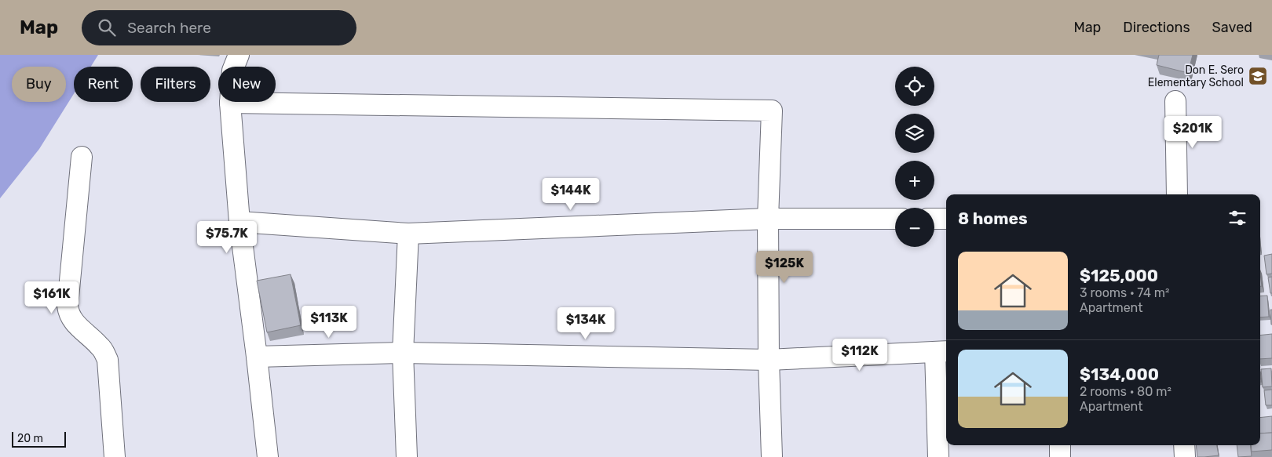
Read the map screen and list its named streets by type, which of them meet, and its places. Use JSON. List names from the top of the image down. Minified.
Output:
{"places":{"school or university":["Don E. Sero Elementary School"]},"scale_bar":"20 m","page":{"header":"Map","search":"Search here","nav":["Map","Directions","Saved"],"map_buttons":["+","−"],"chip":["Buy","Rent","Filters","New"],"price":["$201K","$144K","$75.7K","$125K","$161K","$113K","$134K","$112K"],"heading":"8 homes","list":[{"name":"$125,000","note":"3 rooms · 74 m² · Apartment"},{"name":"$134,000","note":"2 rooms · 80 m² · Apartment"}],"scale":"20 m"}}
